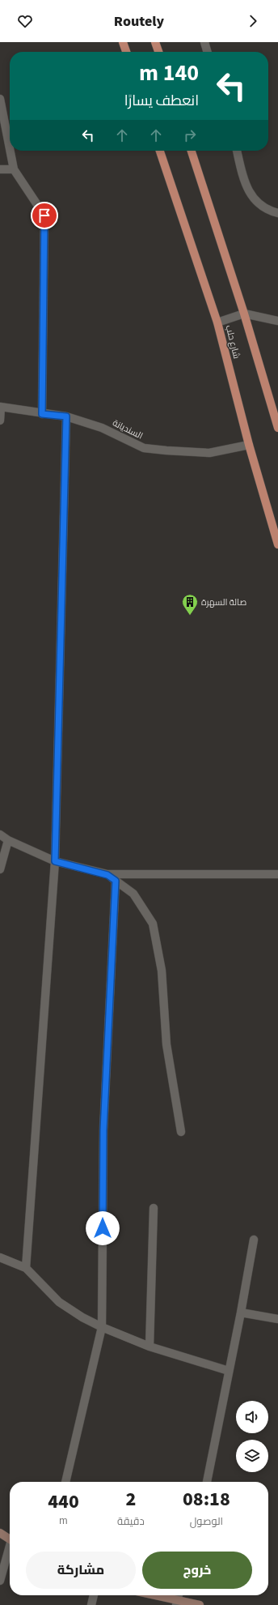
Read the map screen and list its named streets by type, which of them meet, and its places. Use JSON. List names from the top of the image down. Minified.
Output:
{"streets":{"main road":["شارع حلب"],"street":["السنديانة"]},"crossings":[["شارع حلب","السنديانة"]],"places":{"building":["صالة السهرة"]},"page":{"header":"Routely","turn":["140 m","انعطف يسارًا"],"eta":["08:18","الوصول","2","دقيقة","440","m"],"buttons":["خروج","مشاركة"]}}
